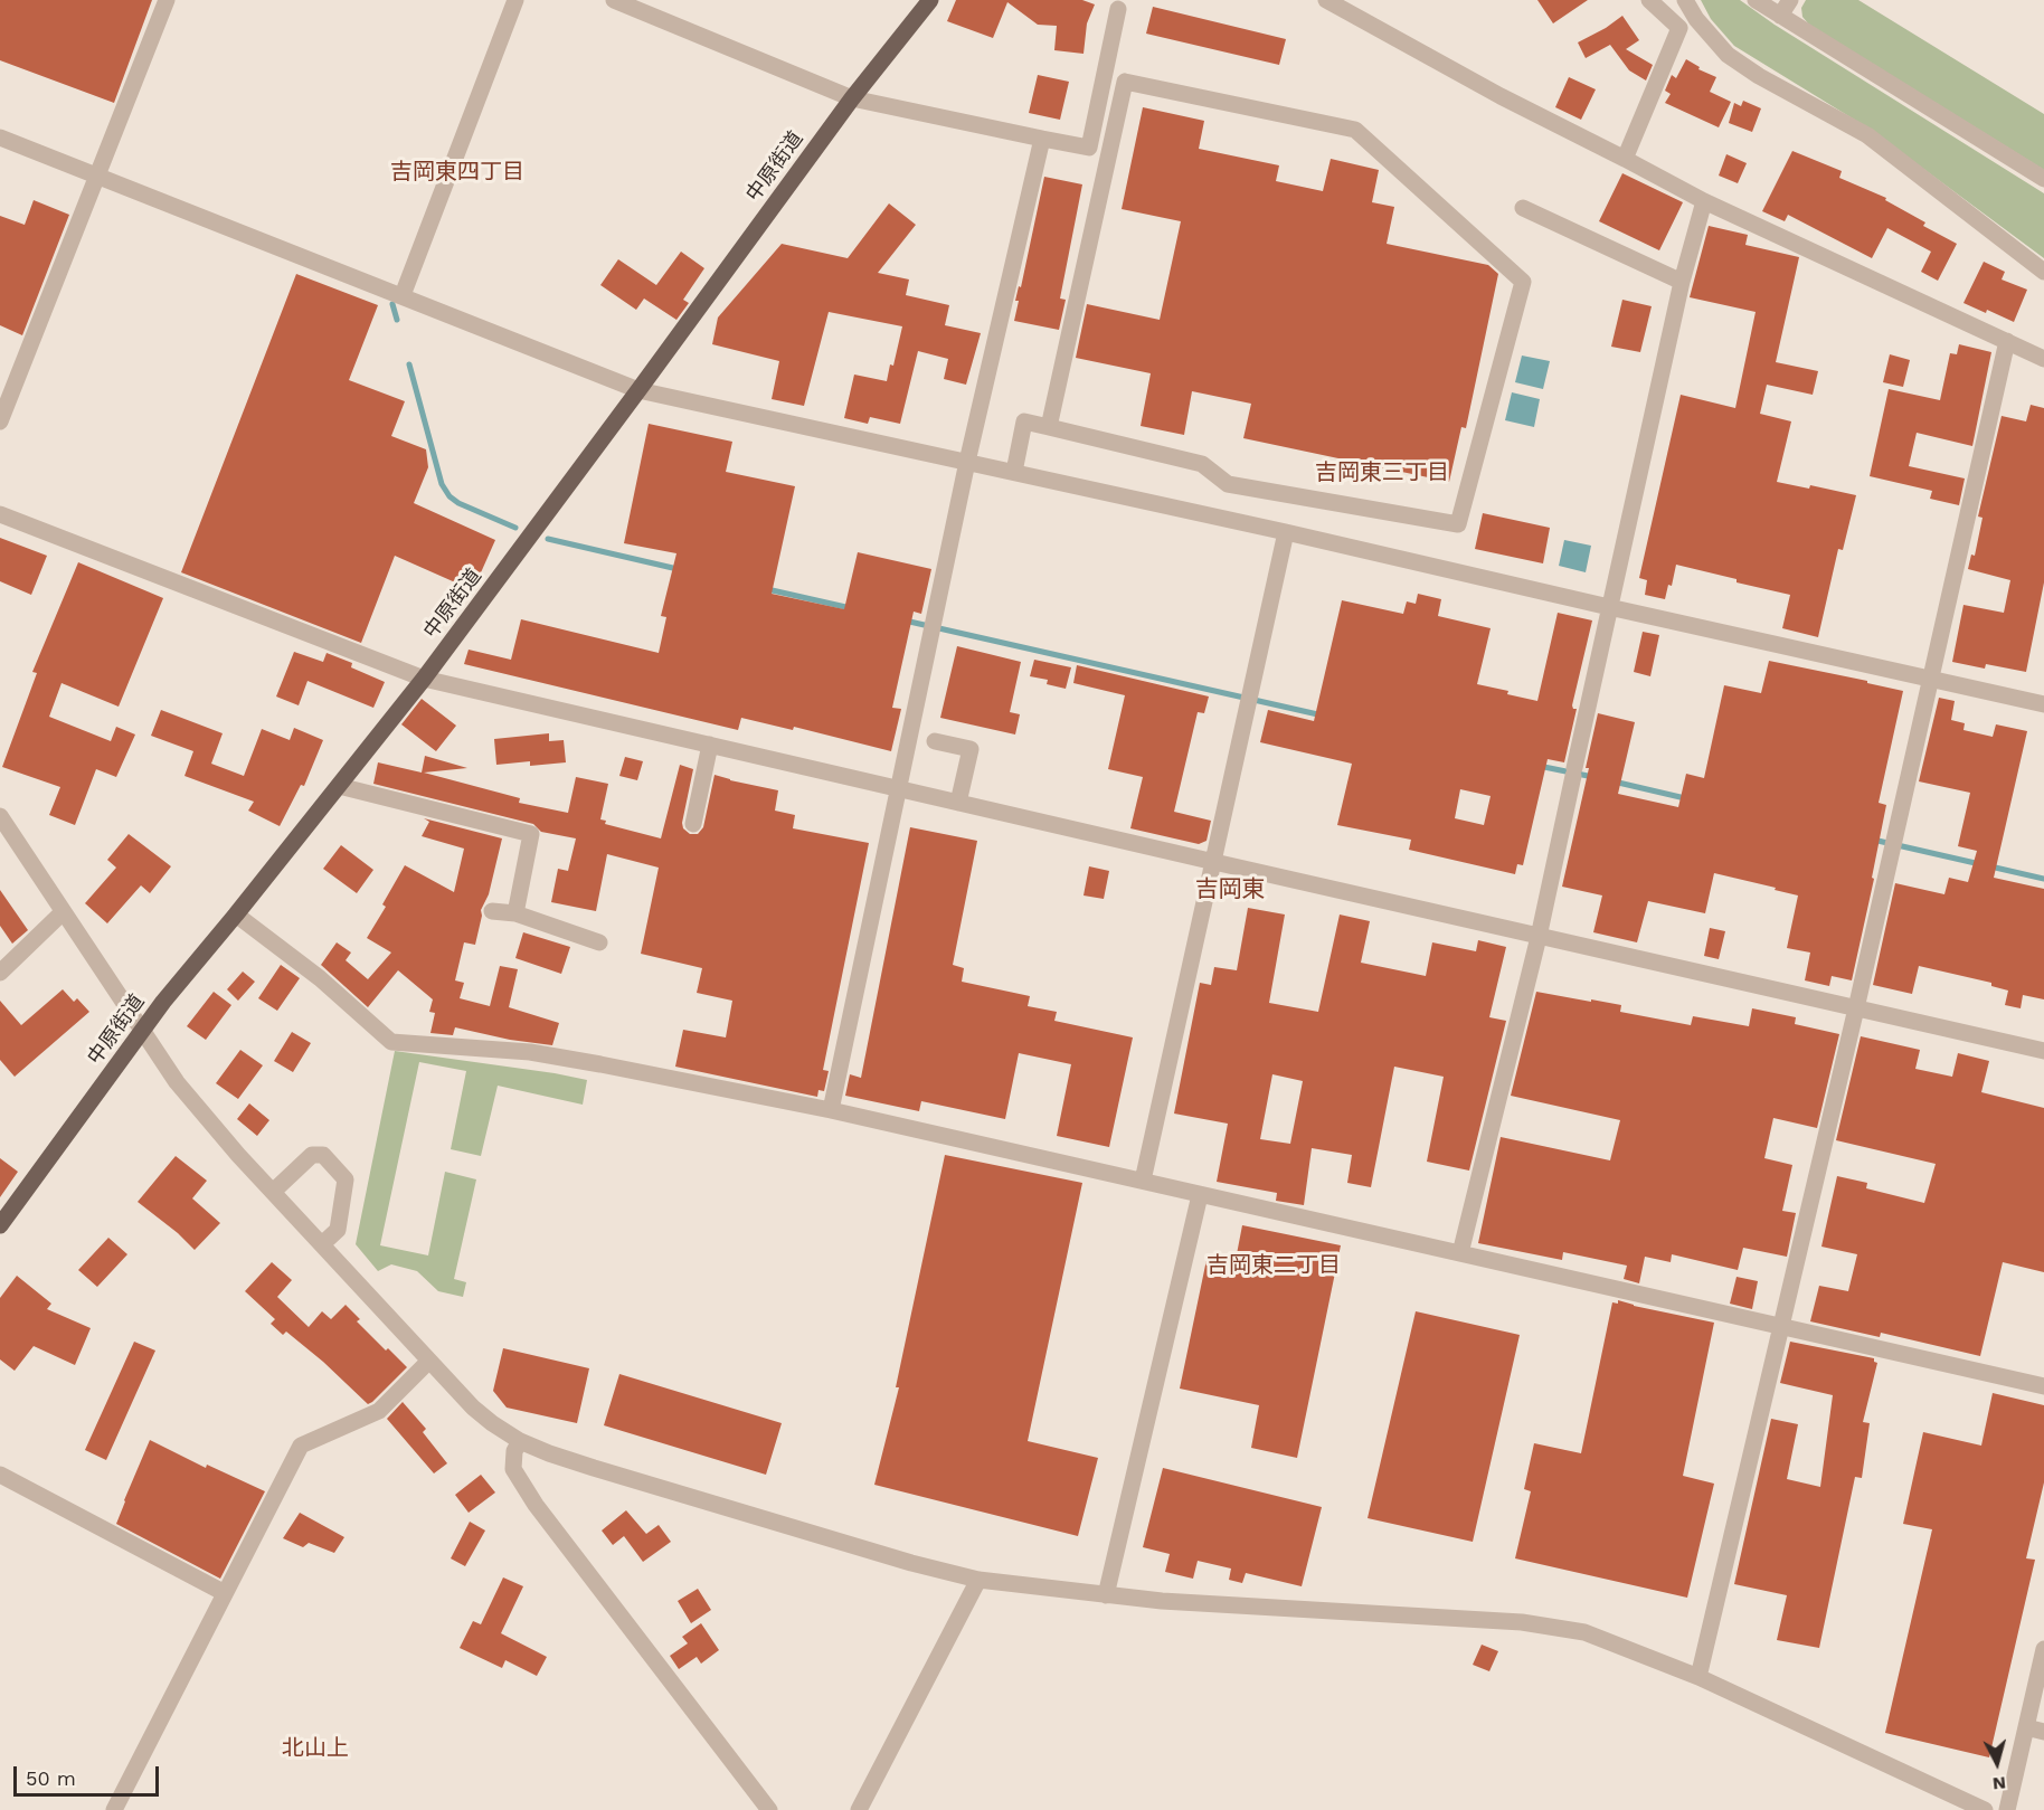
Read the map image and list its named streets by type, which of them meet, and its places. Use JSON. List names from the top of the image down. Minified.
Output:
{"streets":{"main road":["中原街道"]},"districts":["吉岡東四丁目","吉岡東三丁目","吉岡東","吉岡東二丁目","北山上"],"scale_bar":"50 m","north":"bottom"}
